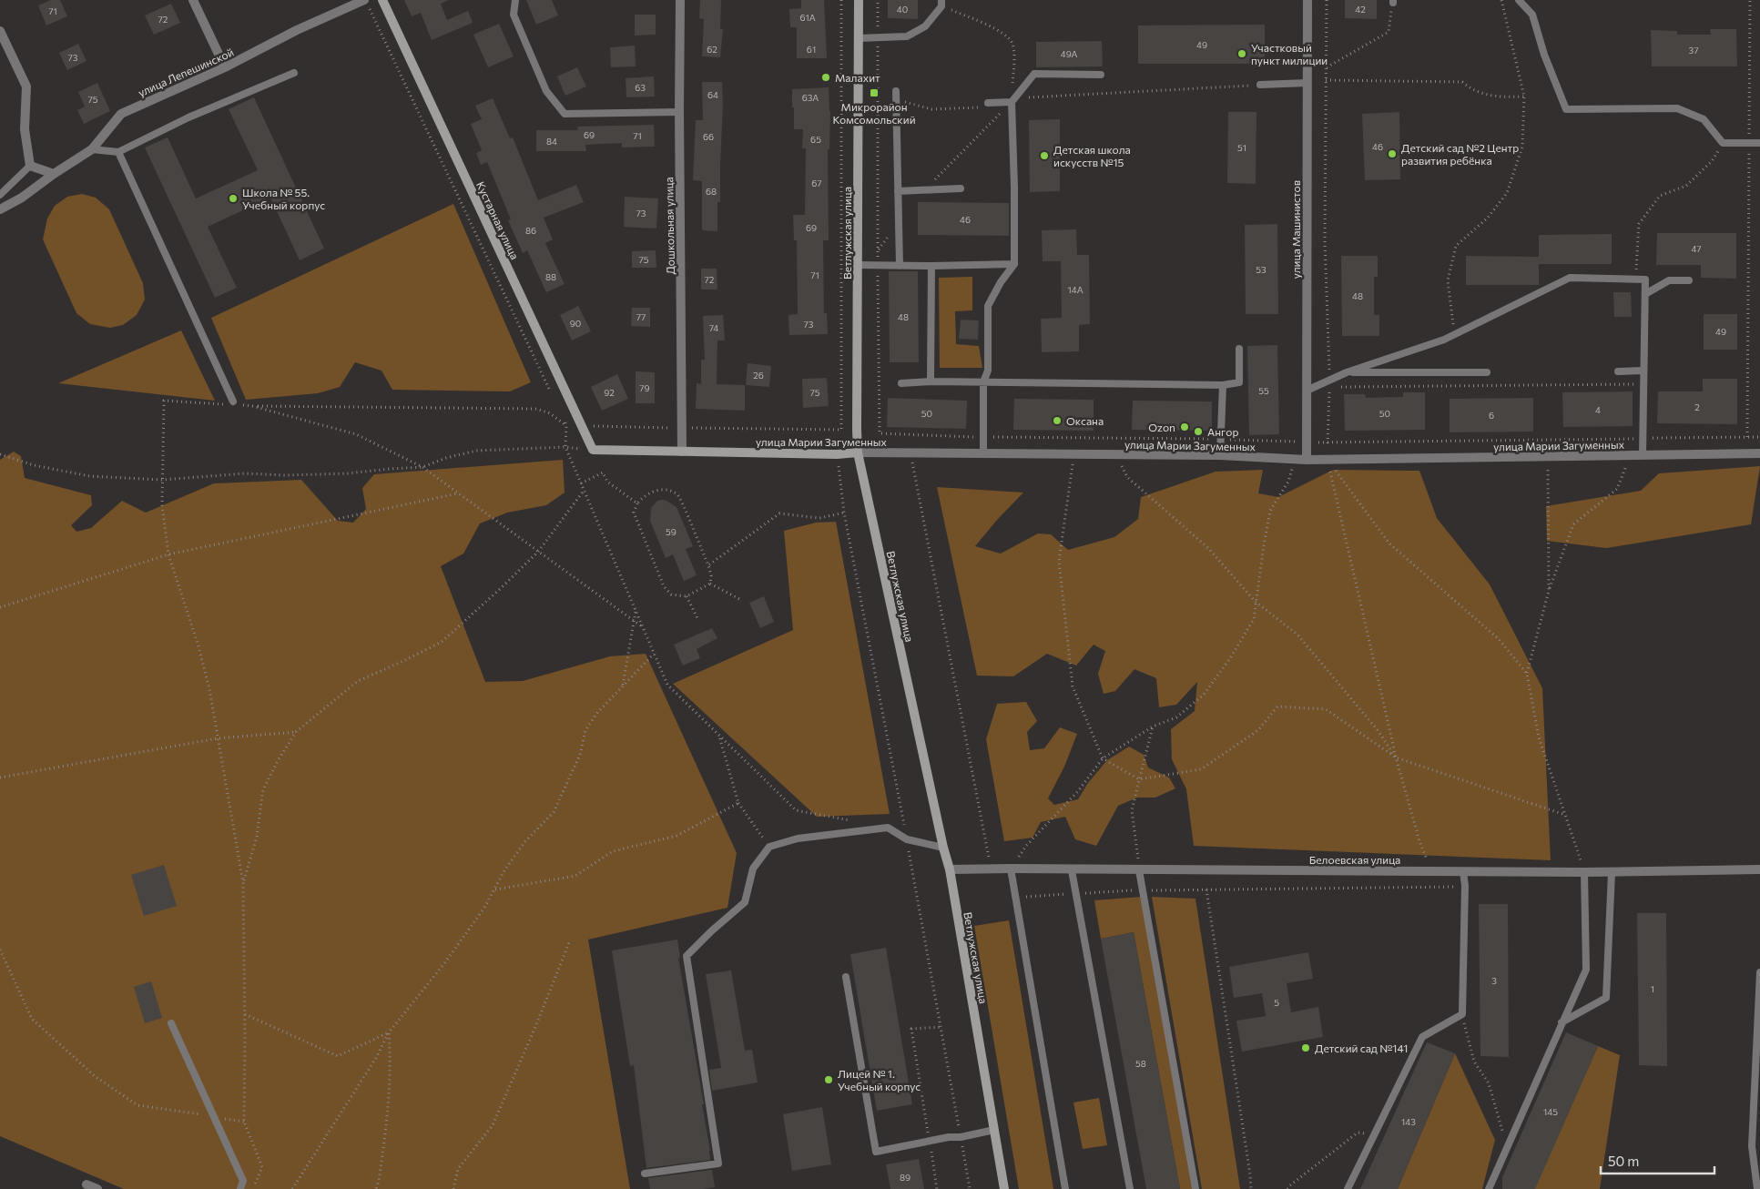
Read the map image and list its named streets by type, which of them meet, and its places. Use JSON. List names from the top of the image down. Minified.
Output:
{"streets":{"main road":["Кустарная улица","Ветлужская улица","улица Марии Загуменных"],"street":["улица Лепешинской","Дошкольная улица","улица Машинистов","Белоевская улица"]},"crossings":[["Кустарная улица","улица Марии Загуменных"],["Дошкольная улица","улица Марии Загуменных"],["улица Машинистов","улица Марии Загуменных"],["Ветлужская улица","улица Марии Загуменных"],["Ветлужская улица","Белоевская улица"]],"places":{"other":["Участковый пункт милиции","Малахит","Детский сад №2 Центр развития ребёнка","Детская школа искусств №15","Школа № 55. Учебный корпус","Оксана","Ozon","Ангор","Детский сад №141","Лицей № 1. Учебный корпус"],"transit":["Микрорайон Комсомольский"]},"house_numbers":["40","42","71","61А","72","49","62","61","37","49А","73","63","64","63А","75","69","71","66","65","84","46","51","67","68","73","46","69","86","47","75","53","71","88","72","14А","48","77","48","90","73","74","49","26","79","55","92","75","2","4","50","50","6","59","3","1","5","58","145","143","89"],"scale_bar":"50 m"}
